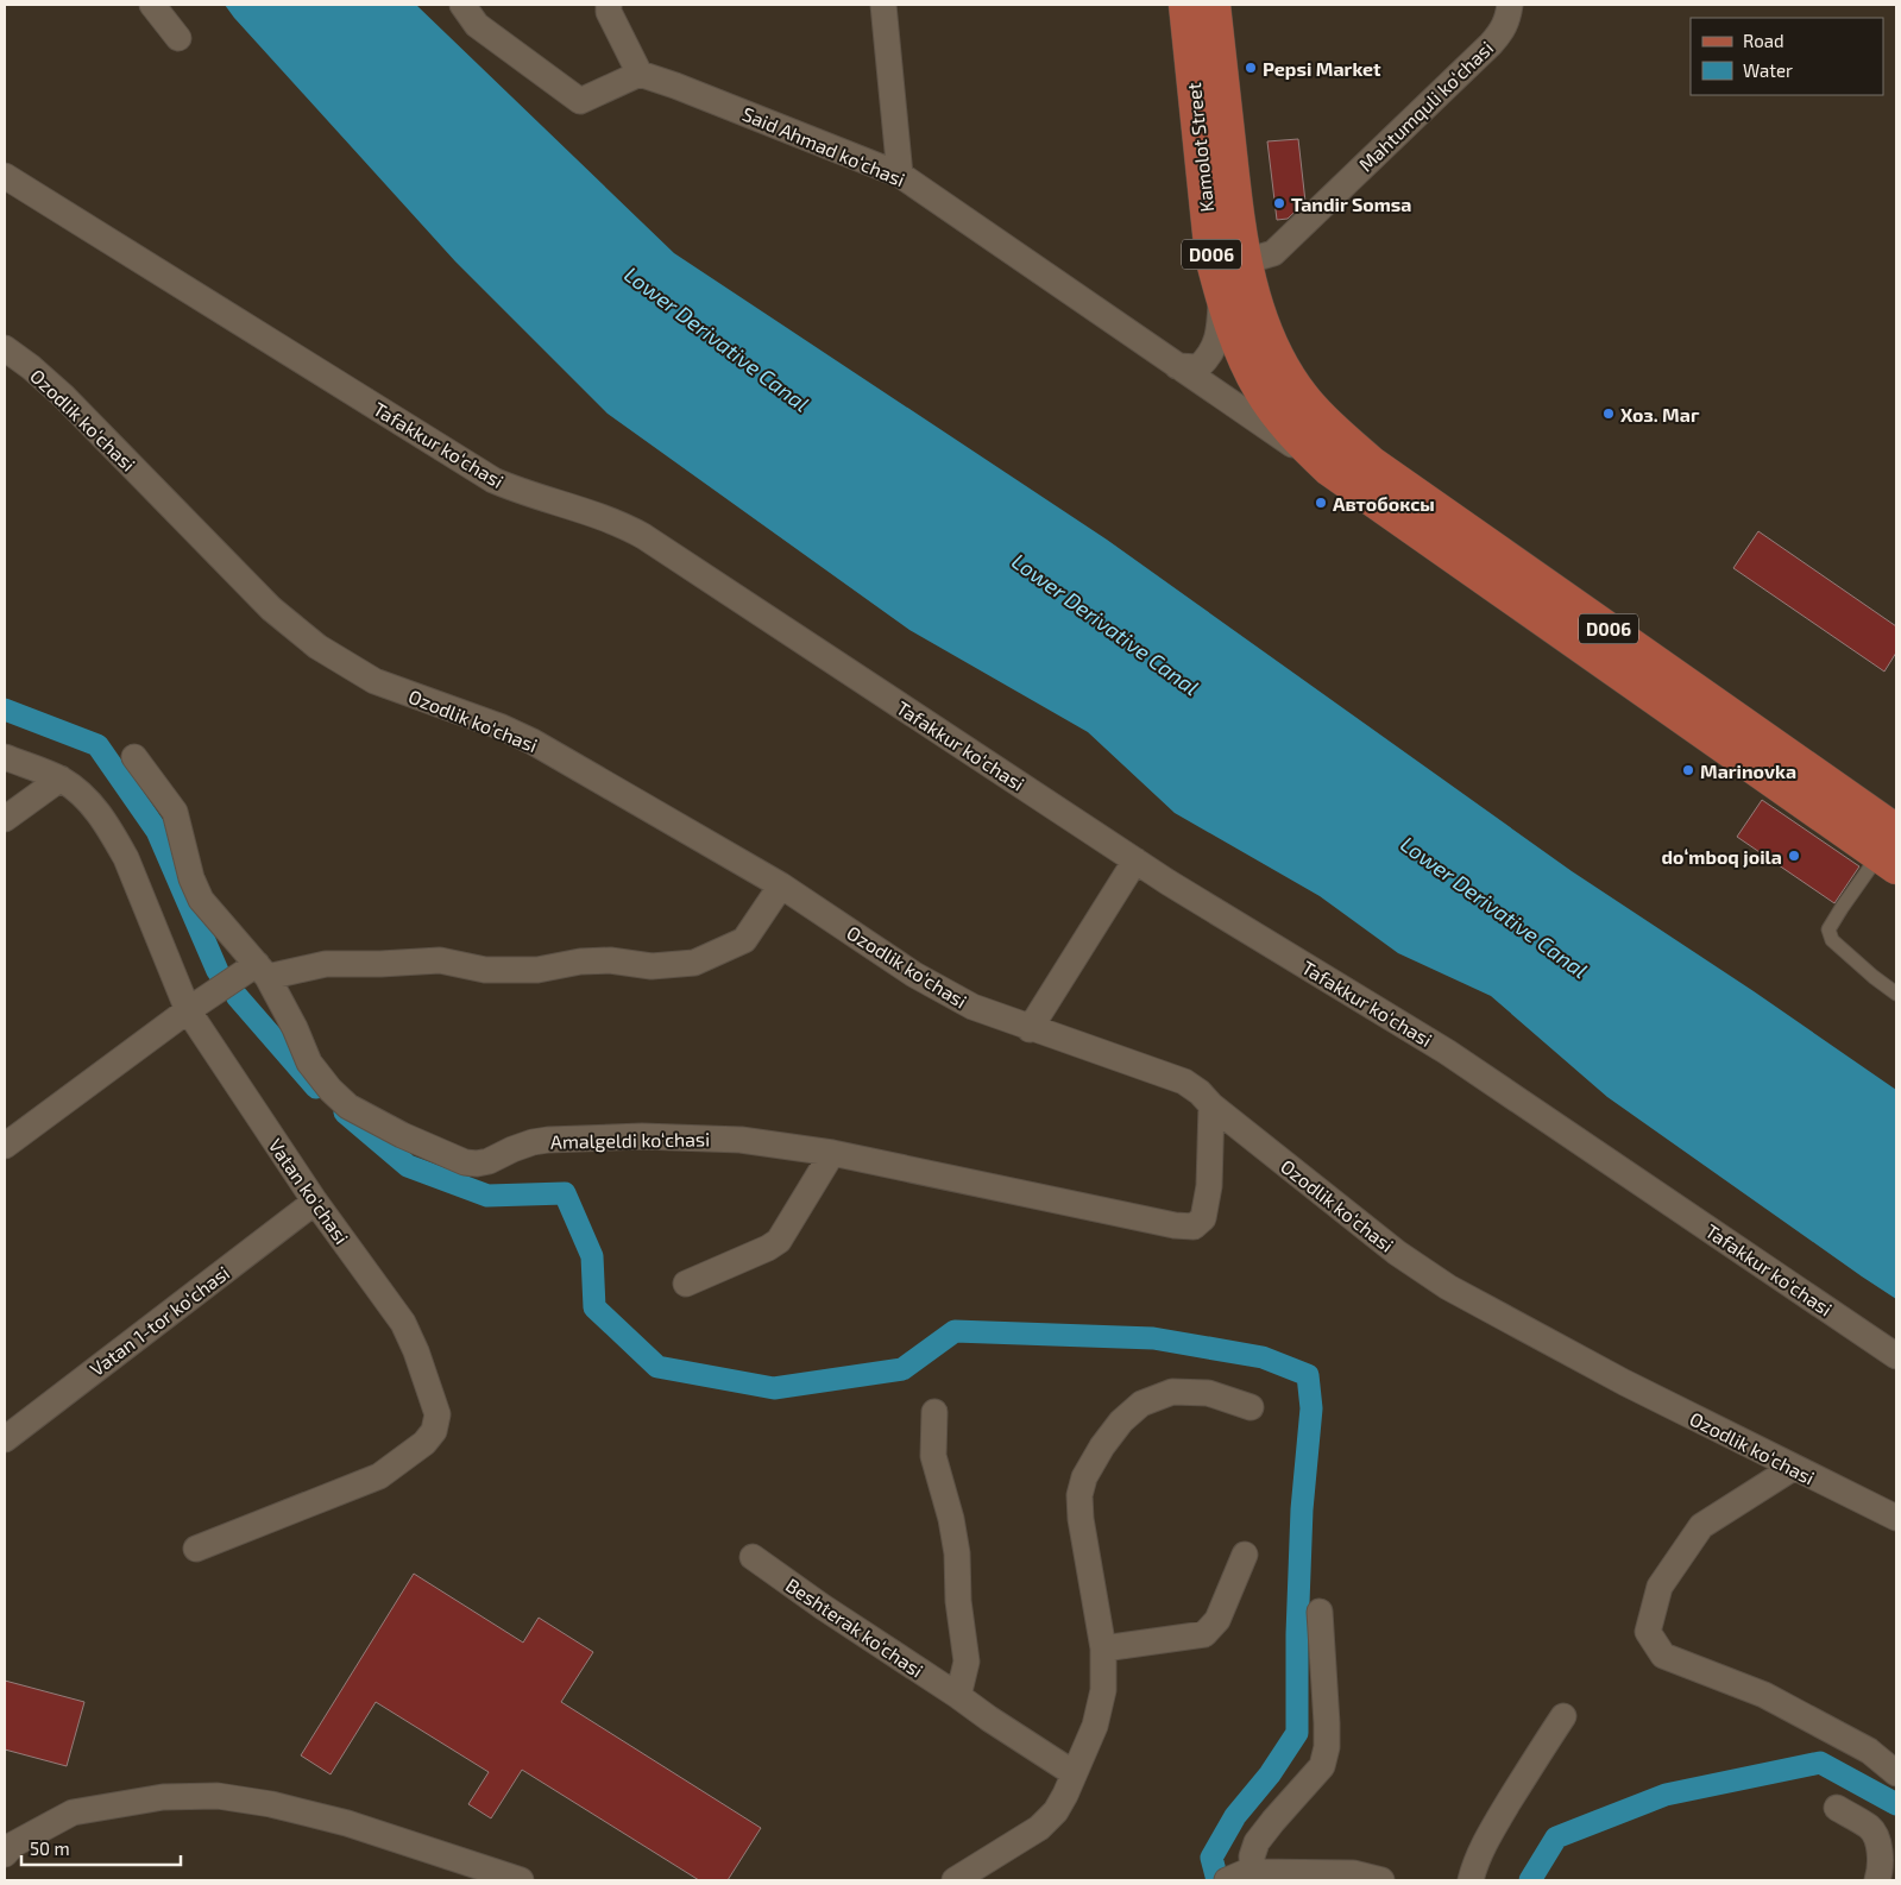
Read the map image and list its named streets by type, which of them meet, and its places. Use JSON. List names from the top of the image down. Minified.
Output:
{"streets":{"main road":["Kamolot Street","D006"],"street":["Mahtumquli ko‘chasi","Said Ahmad ko‘chasi","Ozodlik ko‘chasi","Tafakkur ko‘chasi","Amalgeldi ko‘chasi","Vatan ko'chasi","Vatan 1-tor ko‘chasi","Beshterak ko‘chasi"]},"crossings":[["Mahtumquli ko‘chasi","Kamolot Street"],["Said Ahmad ko‘chasi","Kamolot Street"],["Said Ahmad ko‘chasi","D006"],["Kamolot Street","D006"],["Ozodlik ko‘chasi","Amalgeldi ko‘chasi"],["Vatan ko'chasi","Vatan 1-tor ko‘chasi"]],"water":["Lower Derivative Canal"],"places":["Pepsi Market","Tandir Somsa","Хоз. Маг","Автобоксы","Marinovka","doʻmboq joila"],"legend":["Road","Water"],"scale_bar":"50 m"}
